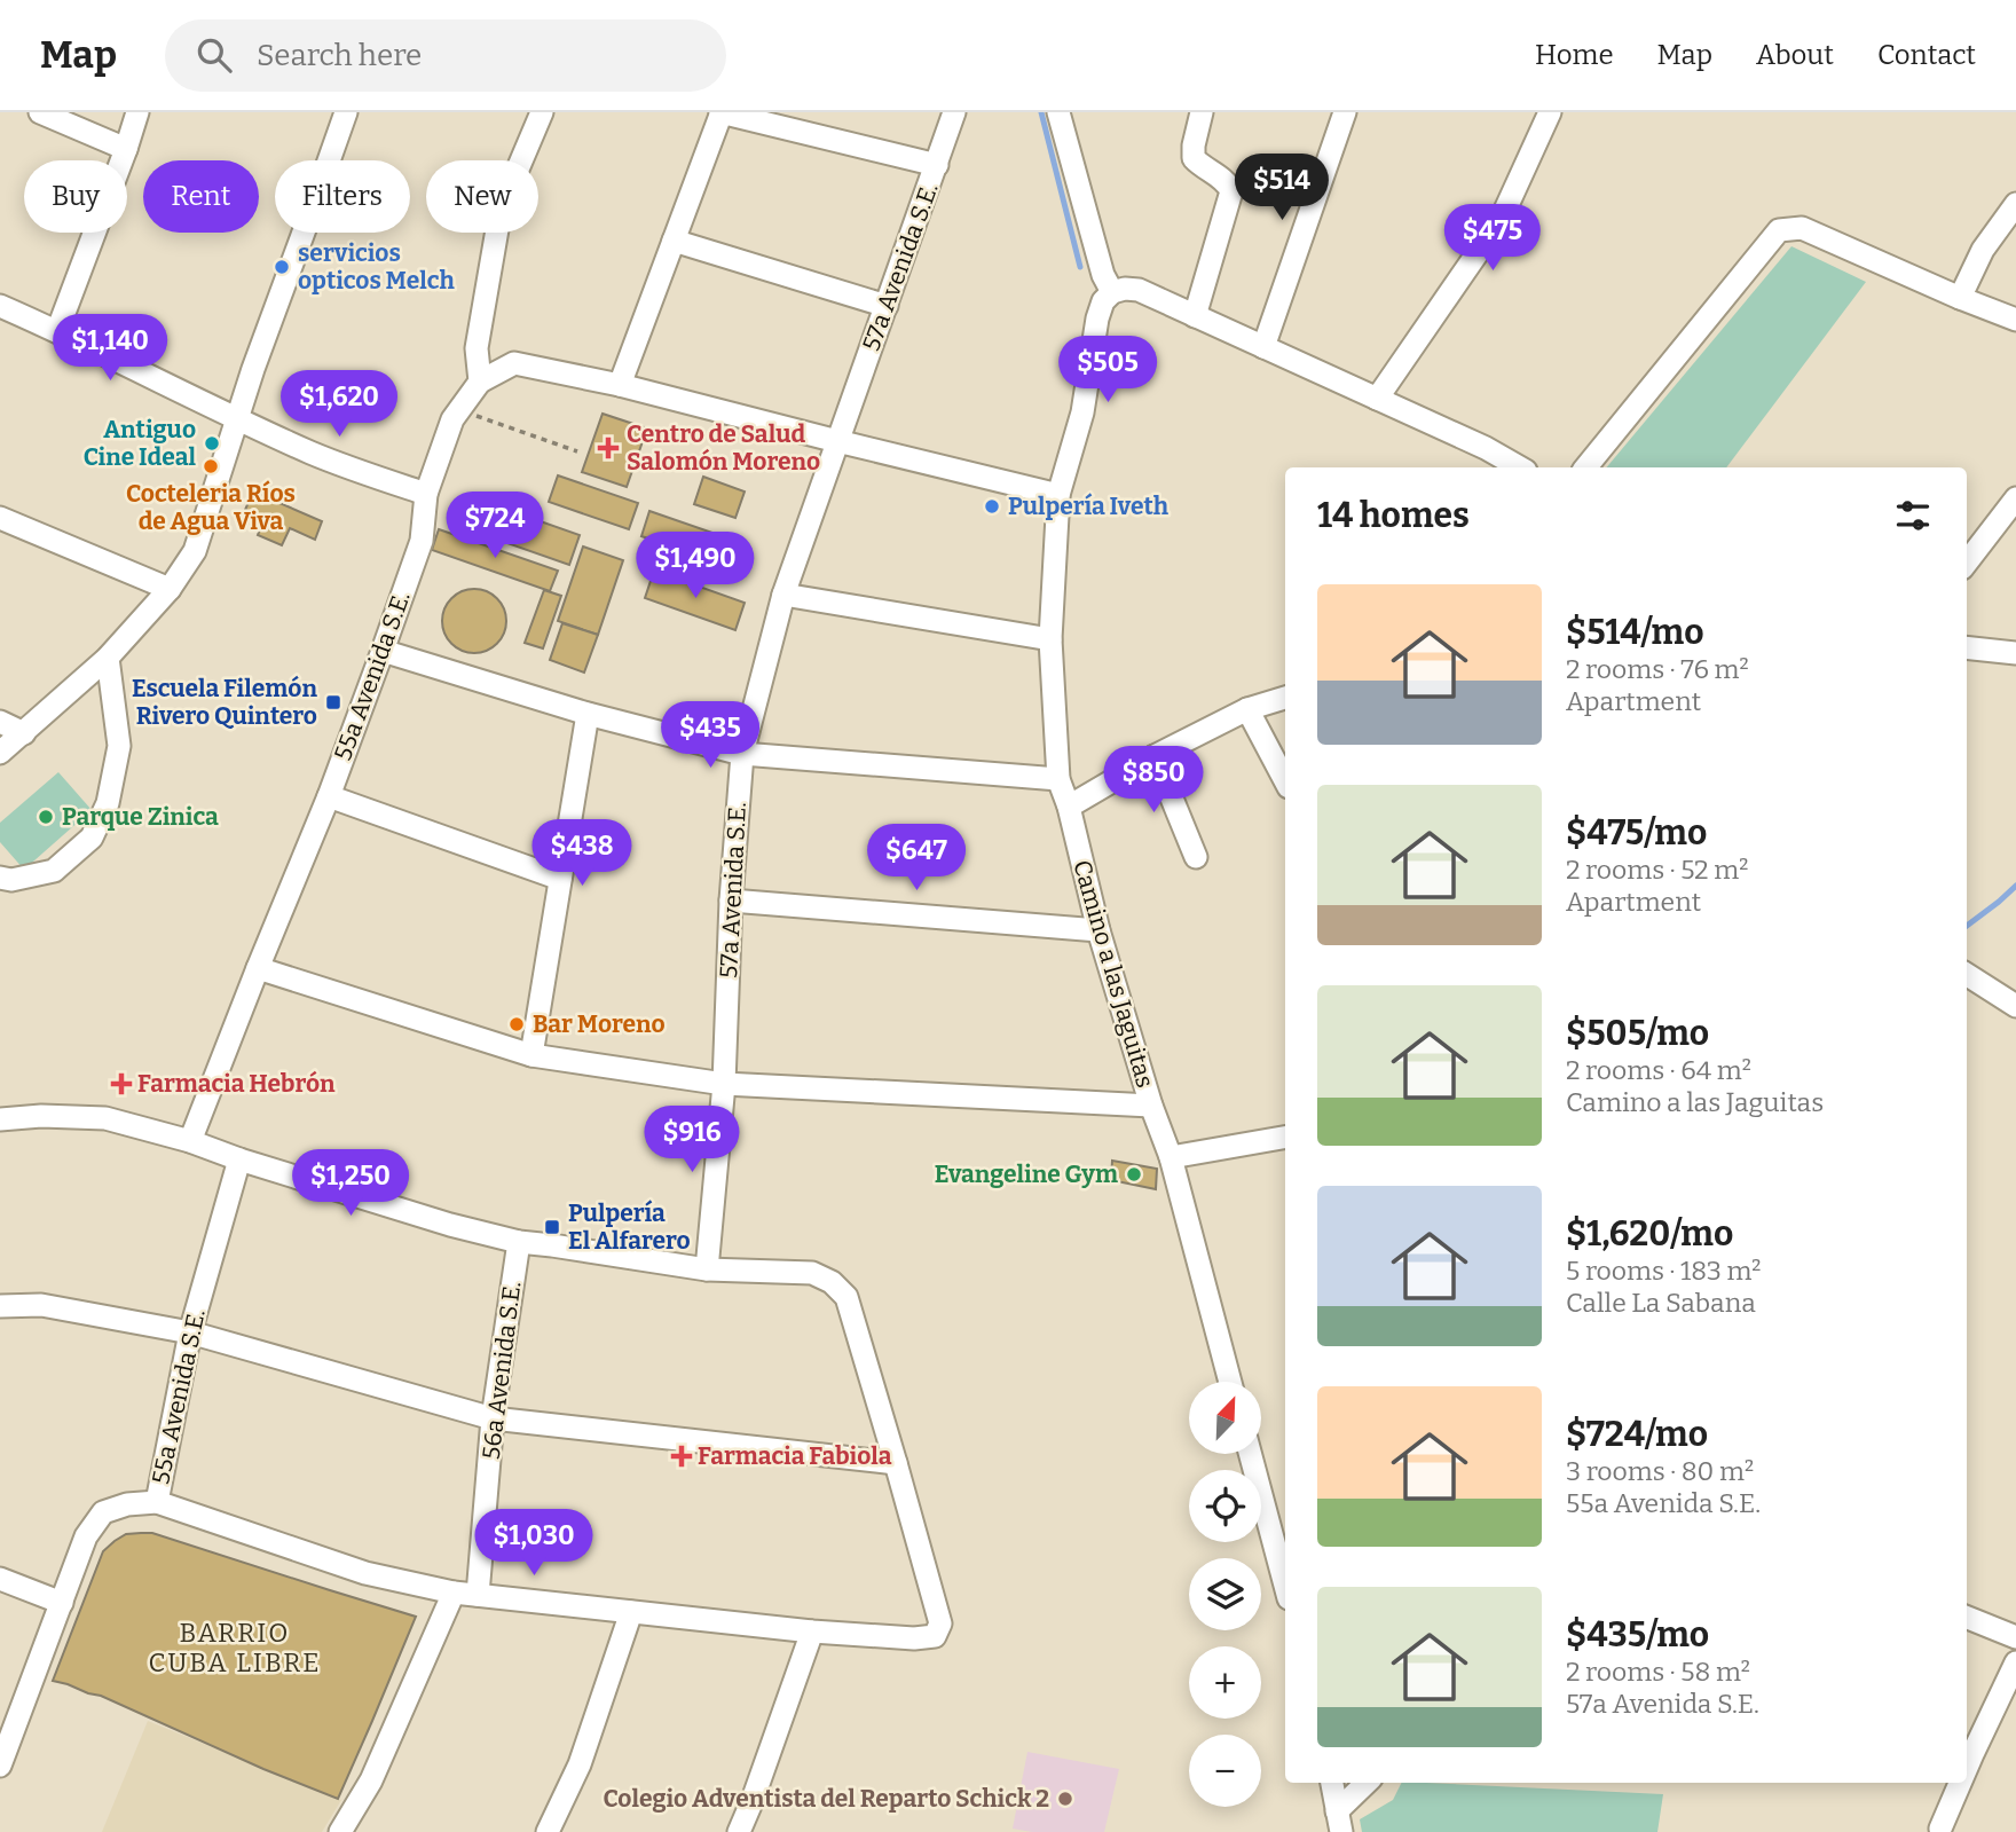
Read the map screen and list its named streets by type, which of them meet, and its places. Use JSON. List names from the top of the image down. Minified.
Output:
{"streets":{"street":["57a Avenida S.E.","55a Avenida S.E.","Camino a las Jaguitas","56a Avenida S.E."]},"districts":["BARRIO CUBA LIBRE"],"places":{"other":["servicios opticos Melch","Antiguo Cine Ideal","Cocteleria Ríos de Agua Viva","Pulpería Iveth","Parque Zinica","Bar Moreno","Evangeline Gym","Colegio Adventista del Reparto Schick 2"],"health":["Centro de Salud Salomón Moreno","Farmacia Hebrón","Farmacia Fabiola"],"transit":["Escuela Filemón Rivero Quintero","Pulpería El Alfarero"]},"north":"top right","page":{"header":"Map","search":"Search here","nav":["Home","Map","About","Contact"],"price":["$514","$475","$1,140","$505","$1,620","$724","$1,490","$435","$850","$438","$647","$916","$1,250","$1,030"],"chip":["Buy","Rent","Filters","New"],"heading":"14 homes","list":[{"name":"$514/mo","note":"2 rooms · 76 m² · Apartment"},{"name":"$475/mo","note":"2 rooms · 52 m² · Apartment"},{"name":"$505/mo","note":"2 rooms · 64 m² · Camino a las Jaguitas"},{"name":"$1,620/mo","note":"5 rooms · 183 m² · Calle La Sabana"},{"name":"$724/mo","note":"3 rooms · 80 m² · 55a Avenida S.E."},{"name":"$435/mo","note":"2 rooms · 58 m² · 57a Avenida S.E."}],"map_buttons":["+","−"]}}
